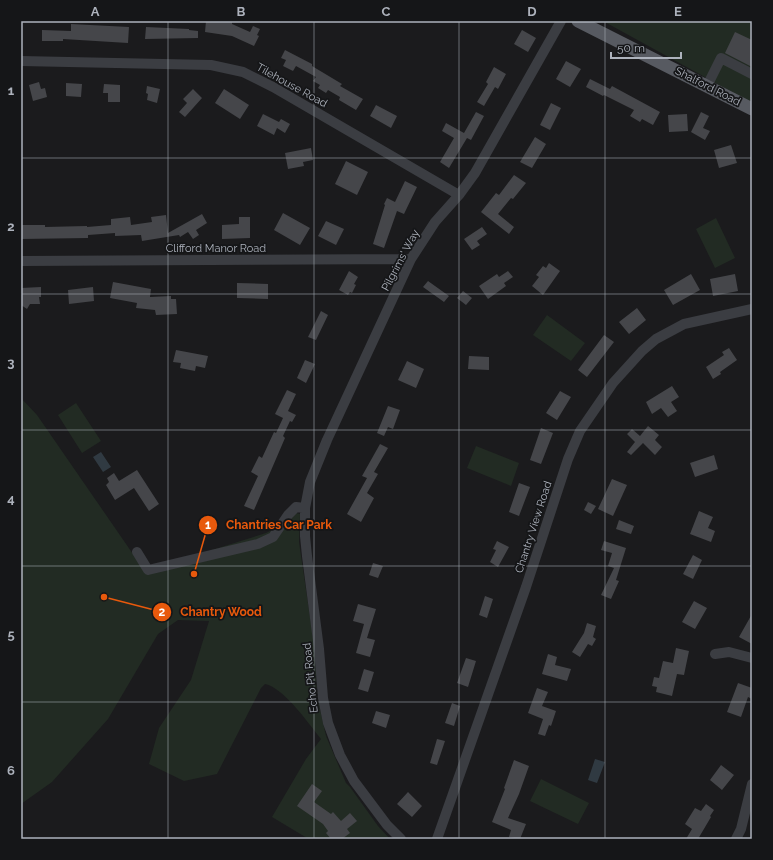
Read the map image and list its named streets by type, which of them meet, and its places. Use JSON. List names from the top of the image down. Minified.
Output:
{"streets":{"main road":["Shalford Road"],"street":["Tilehouse Road","Clifford Manor Road","Pilgrims' Way","Chantry View Road","Echo Pit Road"]},"crossings":[["Tilehouse Road","Pilgrims' Way"],["Clifford Manor Road","Pilgrims' Way"],["Pilgrims' Way","Echo Pit Road"]],"places":["Chantries Car Park","Chantry Wood"],"scale_bar":"50 m","grid":{"columns":["A","B","C","D","E"],"rows":["1","2","3","4","5","6"]}}
